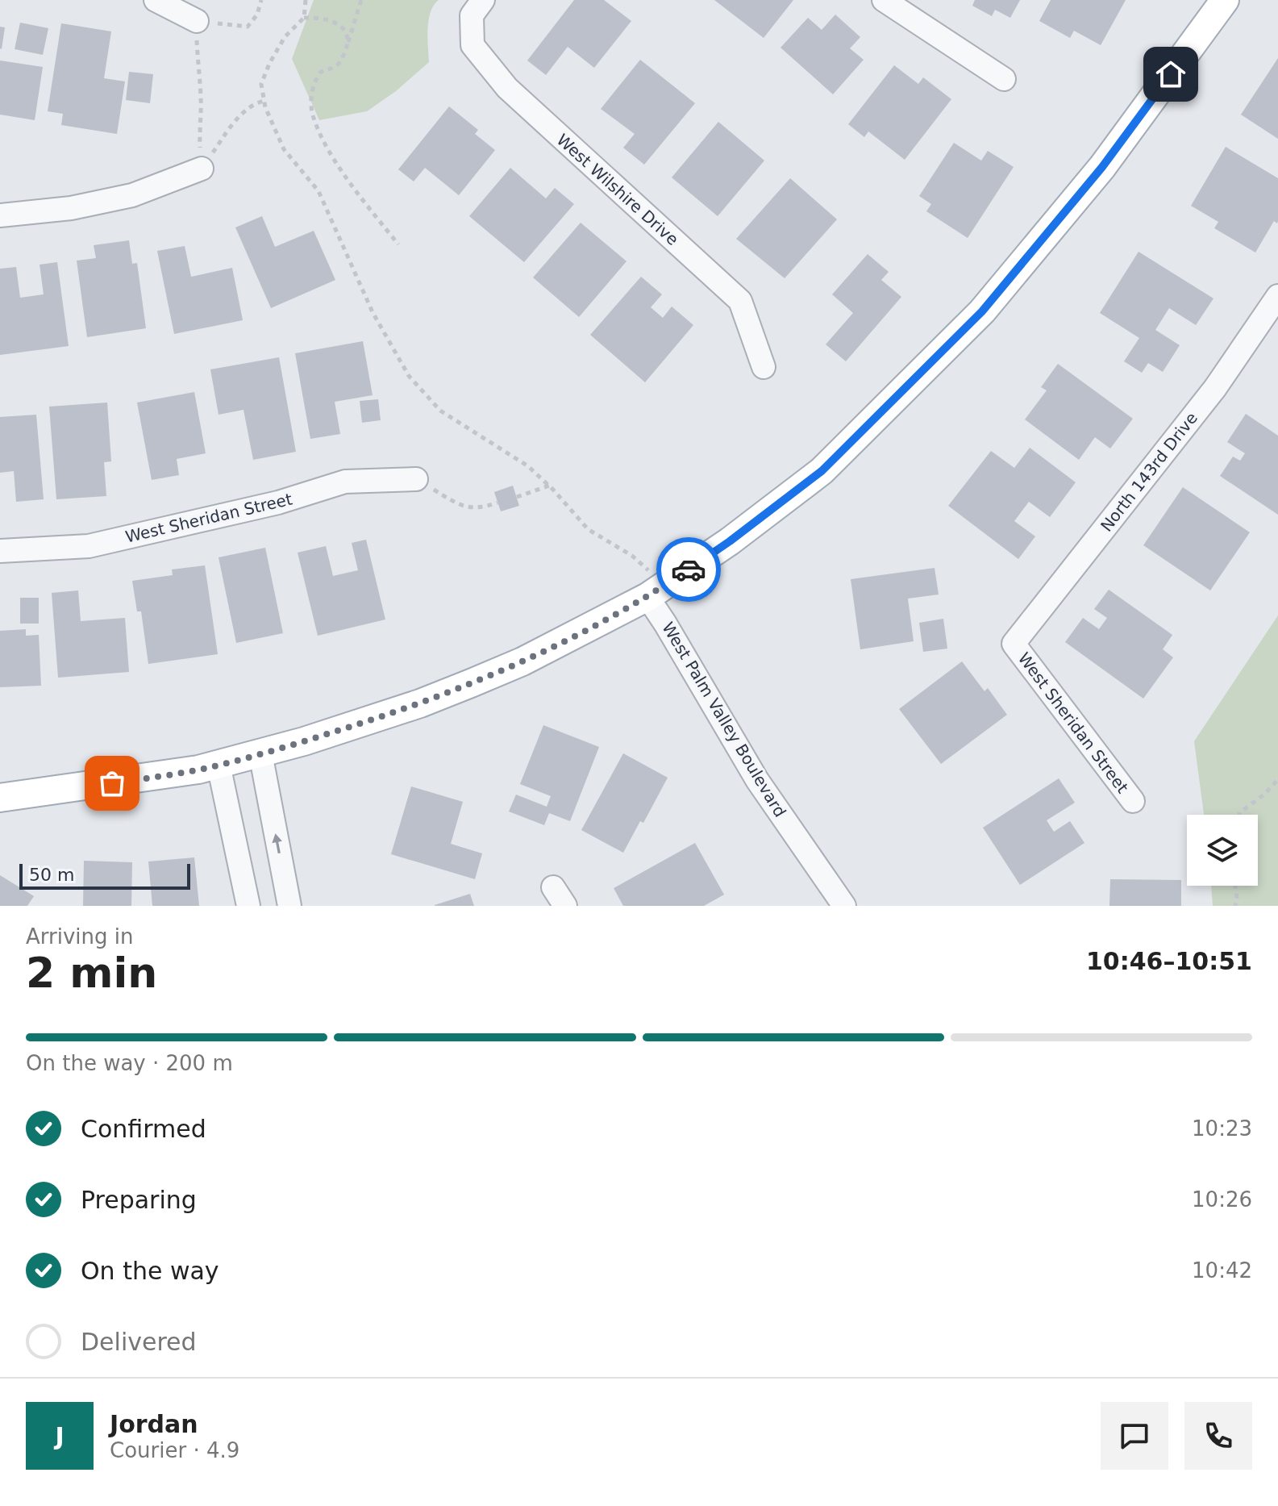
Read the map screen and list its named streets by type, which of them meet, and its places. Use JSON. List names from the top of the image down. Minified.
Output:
{"streets":{"street":["West Wilshire Drive","North 143rd Drive","West Sheridan Street","West Palm Valley Boulevard"]},"crossings":[["North 143rd Drive","West Sheridan Street"]],"scale_bar":"50 m","page":{"scale":"50 m","heading":["2 min","Arriving in","10:46–10:51"],"panel":["Jordan","Courier · 4.9"],"bar":"On the way · 200 m","list":[["Confirmed","10:23"],["Preparing","10:26"],["On the way","10:42"],"Delivered"],"round":"J"}}
